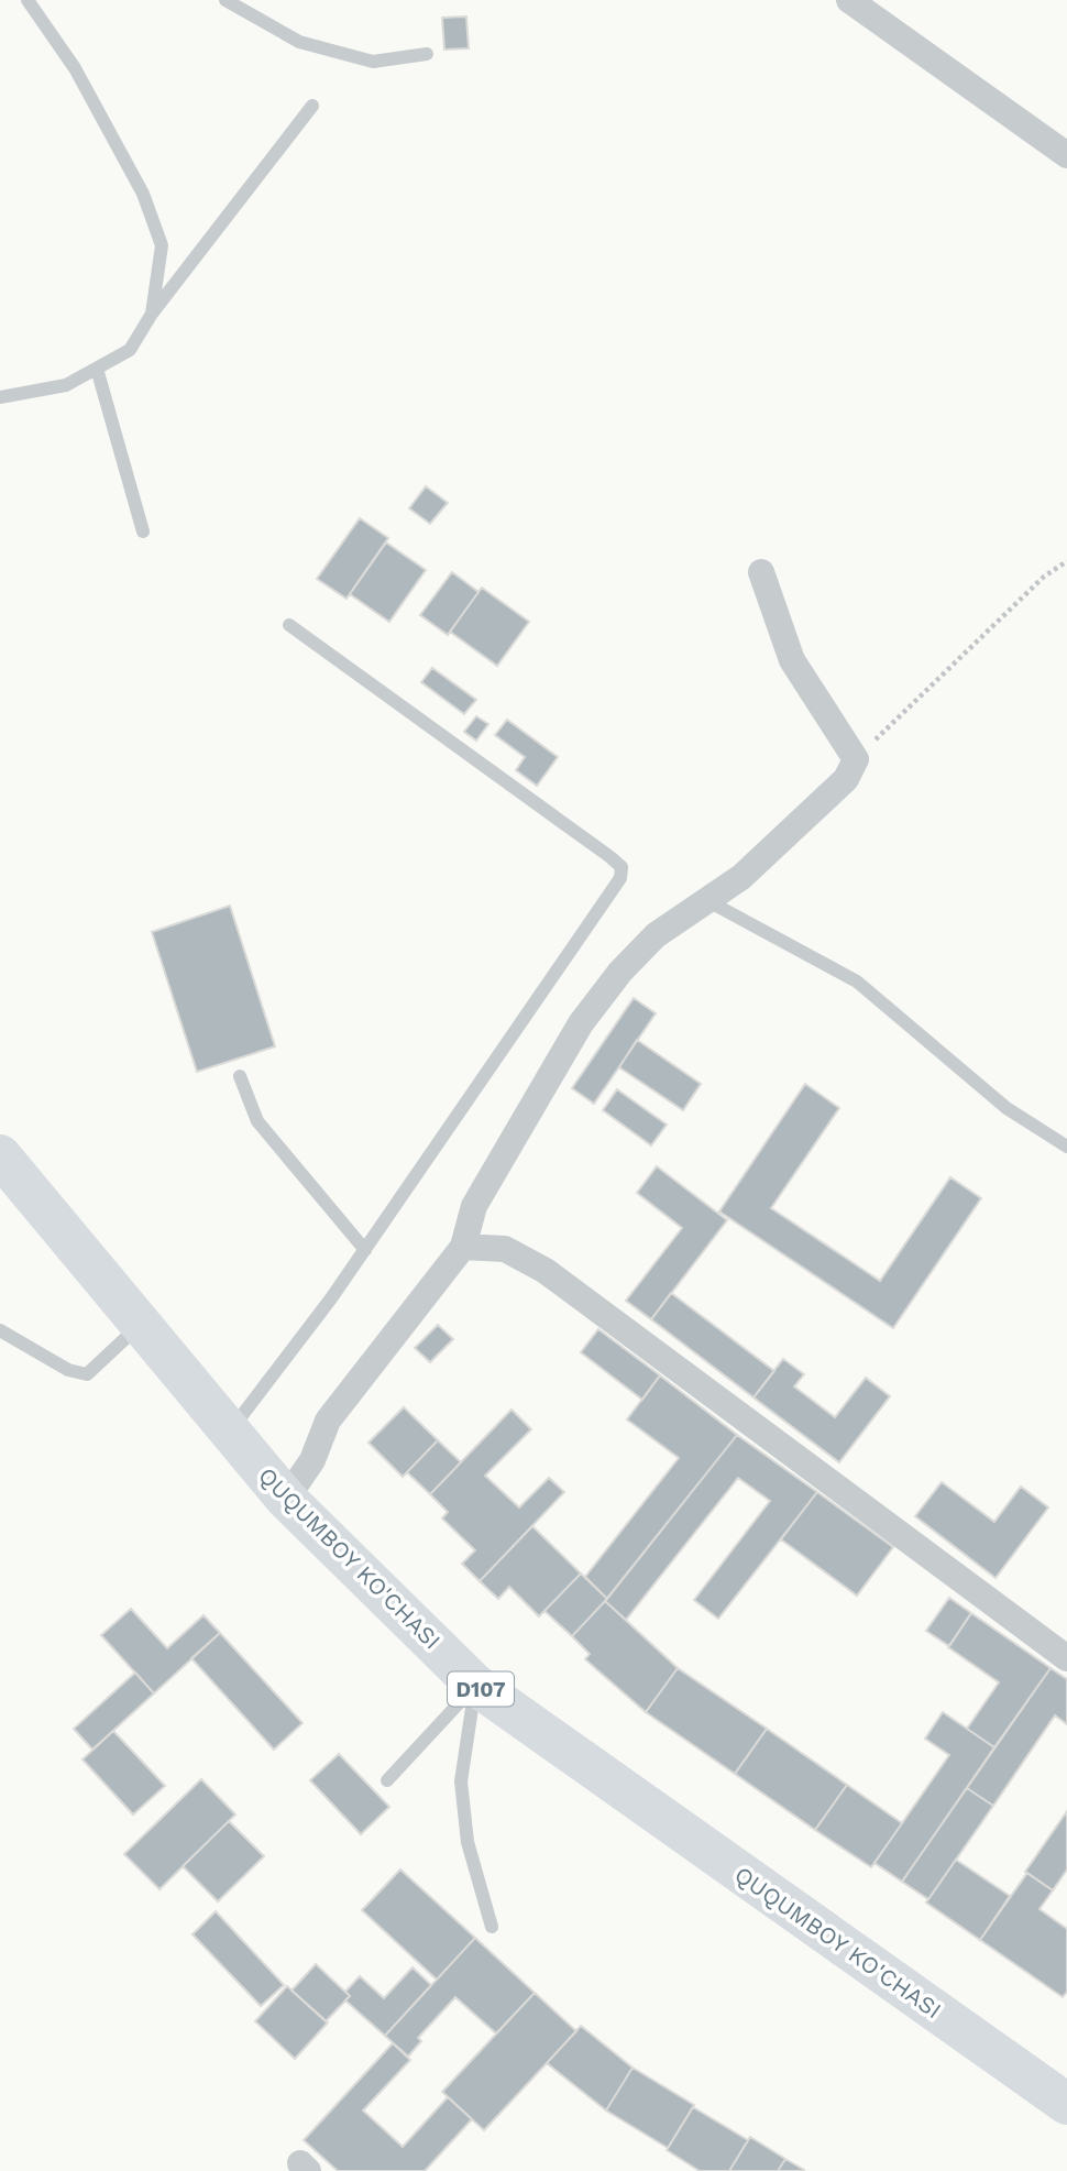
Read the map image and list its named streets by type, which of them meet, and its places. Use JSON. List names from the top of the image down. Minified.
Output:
{"streets":{"main road":["QUQUMBOY KO'CHASI","D107"]}}
